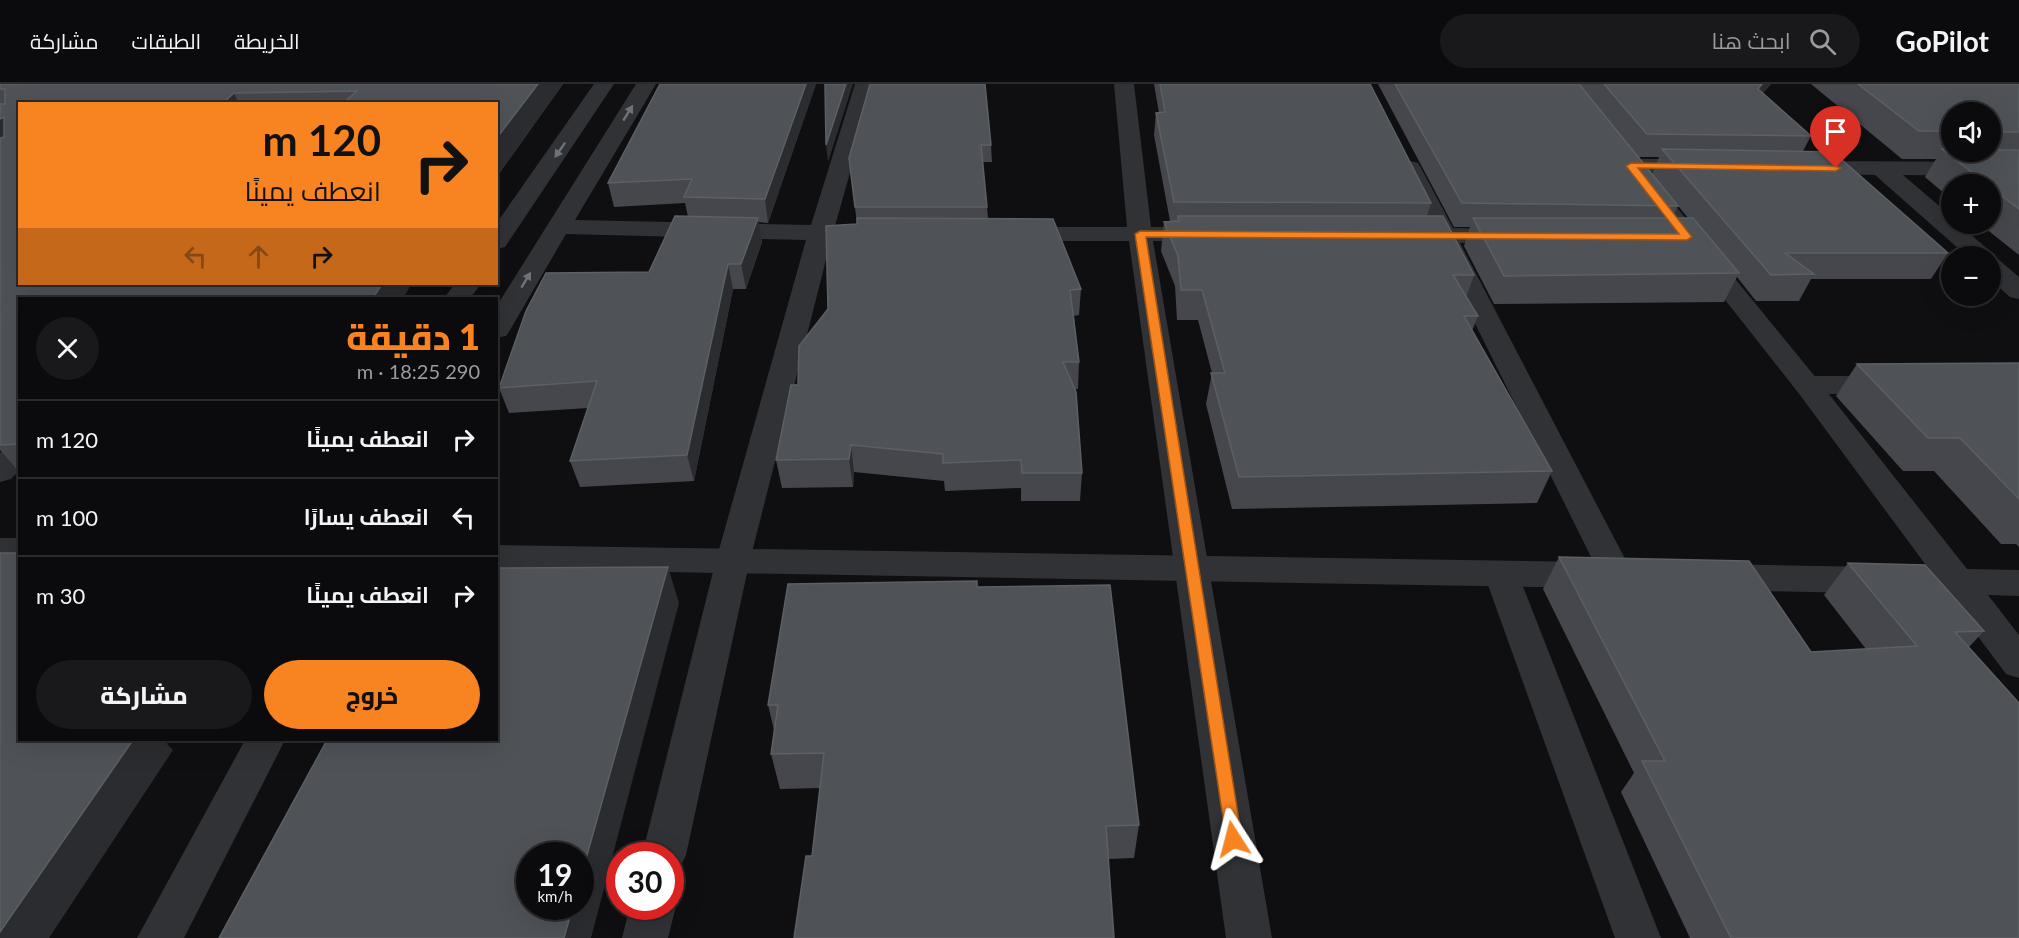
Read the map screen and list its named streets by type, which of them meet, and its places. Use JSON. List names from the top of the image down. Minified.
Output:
{"page":{"header":"GoPilot","search":"ابحث هنا","nav":["الخريطة","الطبقات","مشاركة"],"map_buttons":["+","−"],"turn":["120 m","انعطف يمينًا"],"heading":["1 دقيقة","290 m · 18:25"],"list":[{"name":"انعطف يمينًا","value":"120 m"},{"name":"انعطف يسارًا","value":"100 m"},{"name":"انعطف يمينًا","value":"30 m"}],"buttons":["خروج","مشاركة"],"speed":"19 km/h","limit":"30"}}
